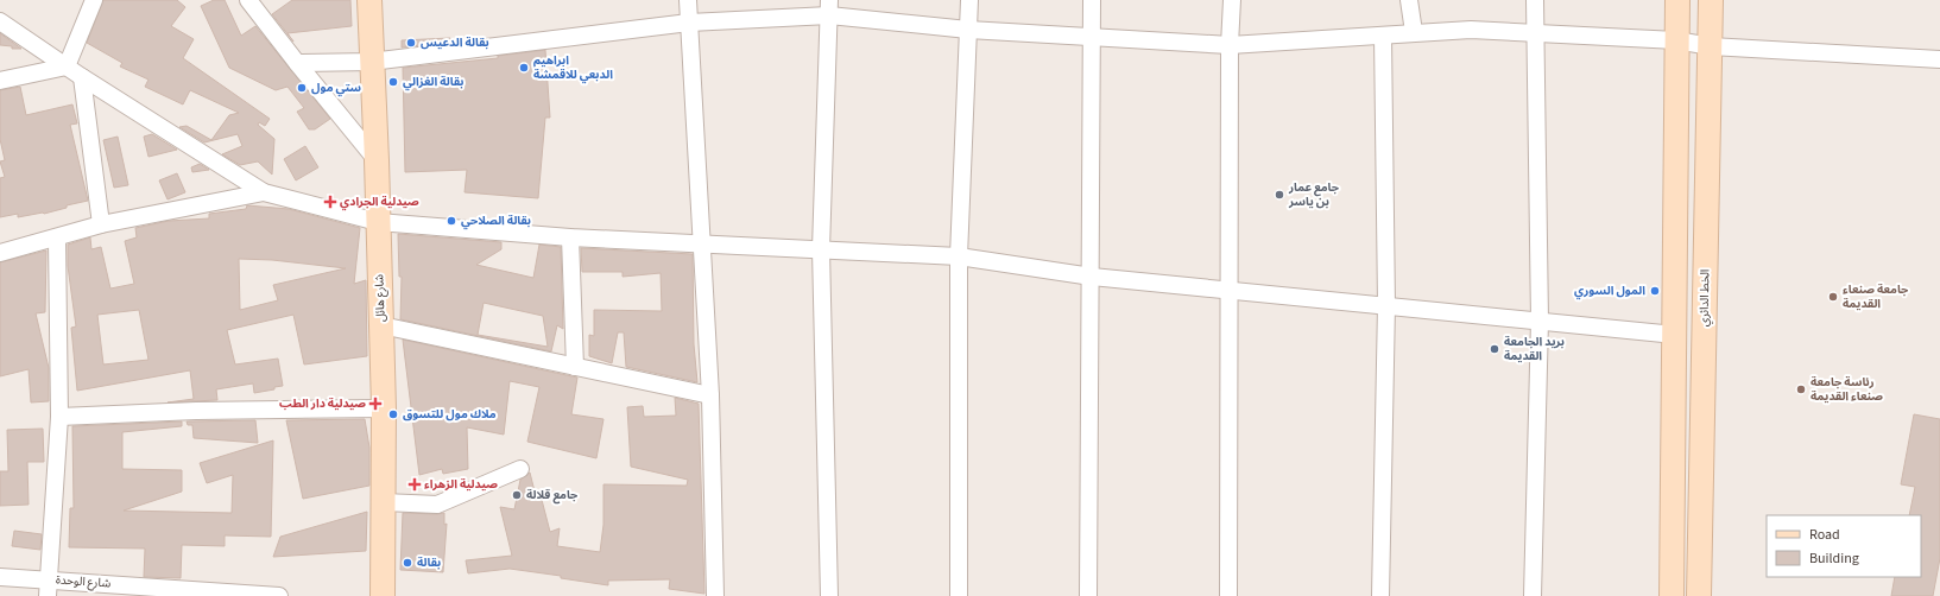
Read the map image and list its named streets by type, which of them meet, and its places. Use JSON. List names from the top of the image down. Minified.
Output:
{"streets":{"main road":["شارع هائل","الخط الدائري"],"street":["شارع الوحدة"]},"places":{"other":["بقالة الدعيس","ابراهيم الدبعي للاقمشة","بقالة الغزالي","ستي مول","جامع عمار بن ياسر","بقالة الصلاحي","المول السوري","جامعة صنعاء القديمة","بريد الجامعة القديمة","رئاسة جامعة صنعاء القديمة","ملاك مول للتسوق","جامع قلالة","بقالة"],"health":["صيدلية الجرادي","صيدلية دار الطب","صيدلية الزهراء"]},"legend":["Road","Building"]}
